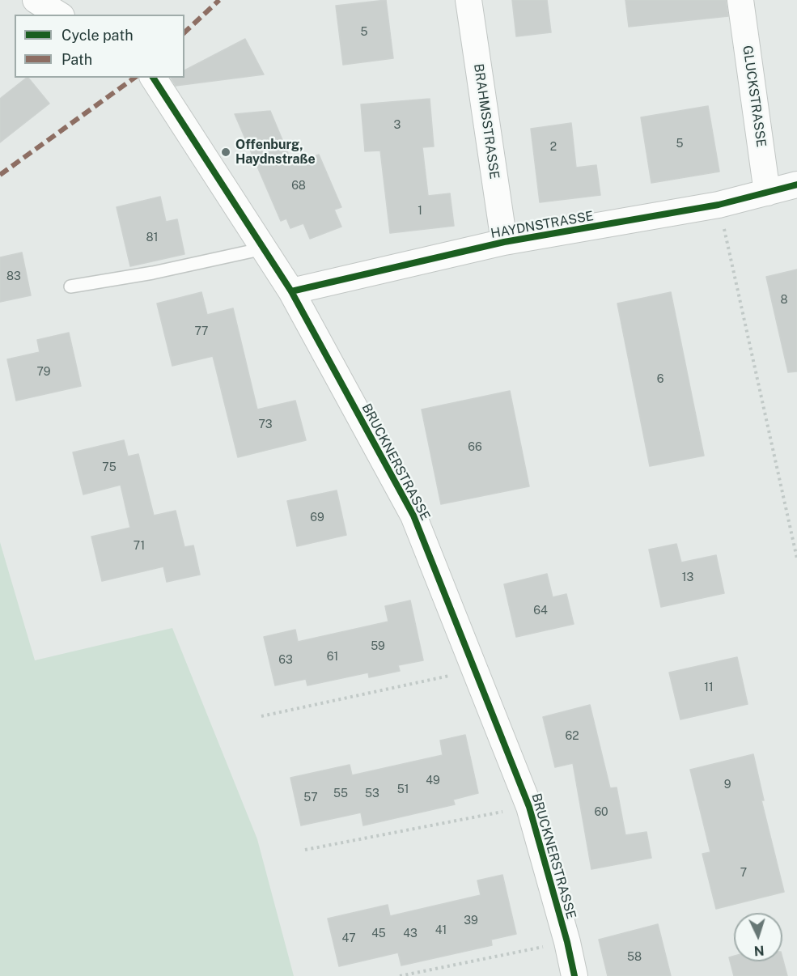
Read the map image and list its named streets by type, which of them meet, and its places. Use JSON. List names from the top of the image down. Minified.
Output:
{"streets":{"street":["GLUCKSTRASSE","BRAHMSSTRASSE","HAYDNSTRASSE","BRUCKNERSTRASSE"]},"crossings":[["GLUCKSTRASSE","HAYDNSTRASSE"],["BRAHMSSTRASSE","HAYDNSTRASSE"],["HAYDNSTRASSE","BRUCKNERSTRASSE"]],"places":["Offenburg, Haydnstraße"],"house_numbers":["5","3","5","2","68","1","81","83","8","77","79","6","73","66","75","69","71","13","64","59","61","63","11","62","49","9","51","55","53","57","60","7","39","41","45","43","47","58"],"legend":["Cycle path","Path"],"north":"bottom"}
